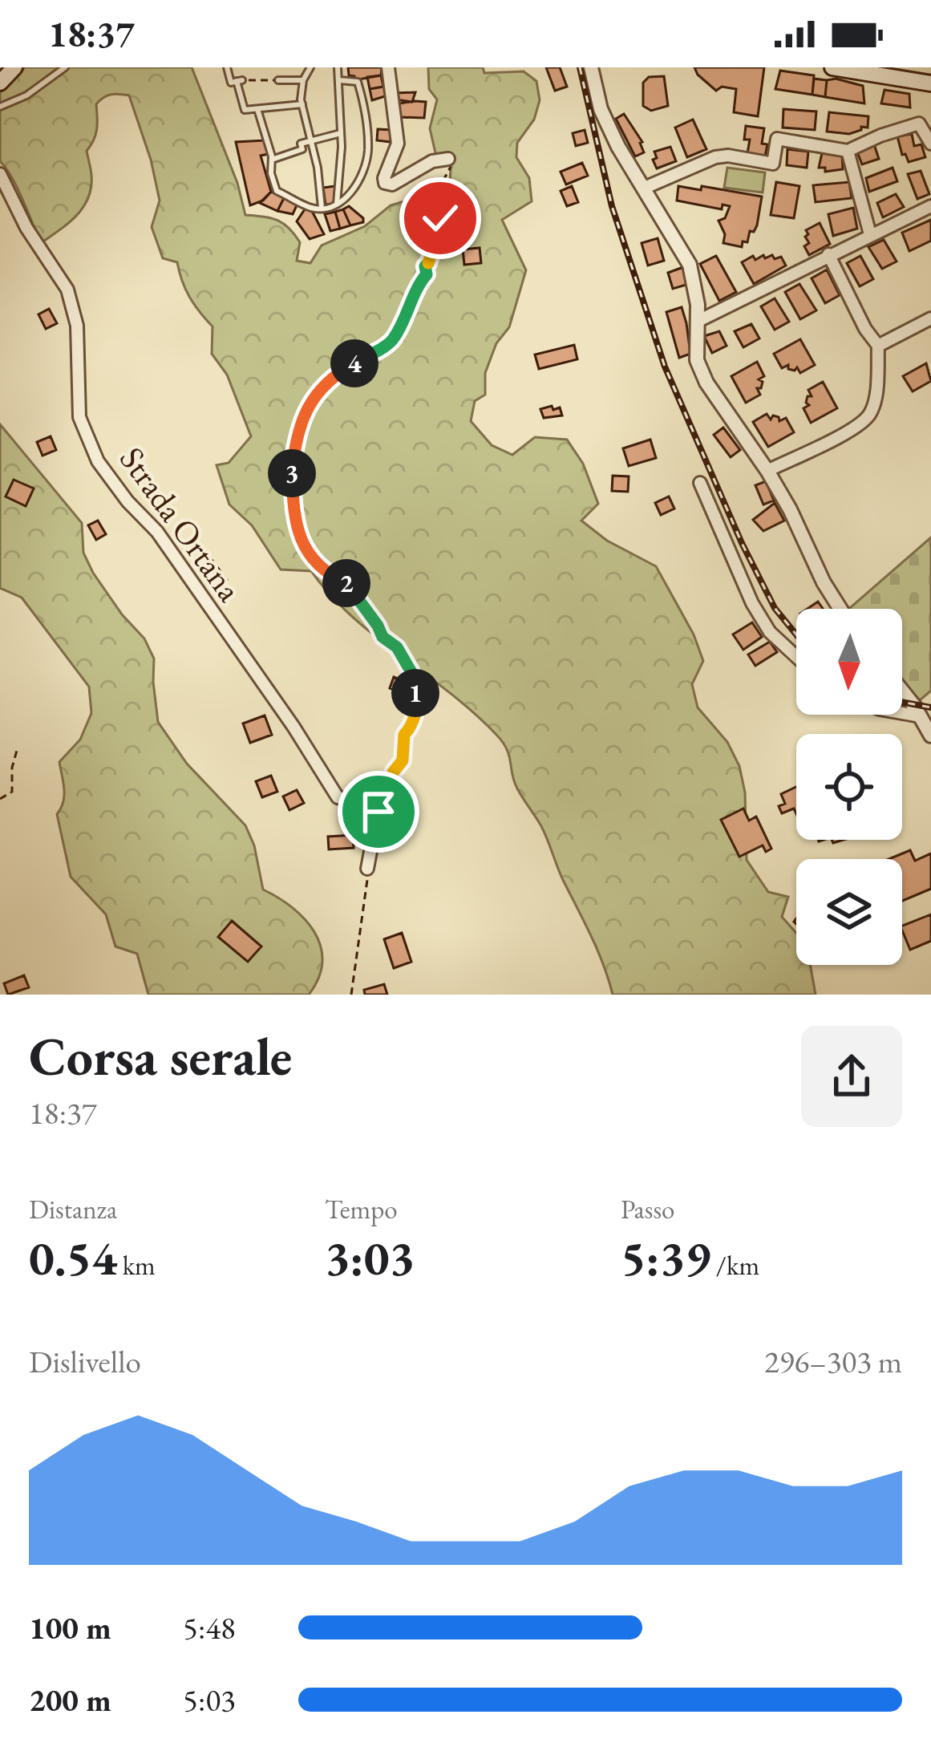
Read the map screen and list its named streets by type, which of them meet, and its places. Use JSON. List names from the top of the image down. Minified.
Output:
{"streets":{"street":["Strada Ortana"]},"north":"bottom","page":{"status":"18:37","pins":["4","3","2","1"],"heading":["Corsa serale","18:37"],"stats":[["Distanza","0.54 km"],["Tempo","3:03"],["Passo","5:39 /km"]],"chart":["Dislivello","296–303 m"],"list":[{"name":"100 m","note":"5:48"},{"name":"200 m","note":"5:03"}]}}
